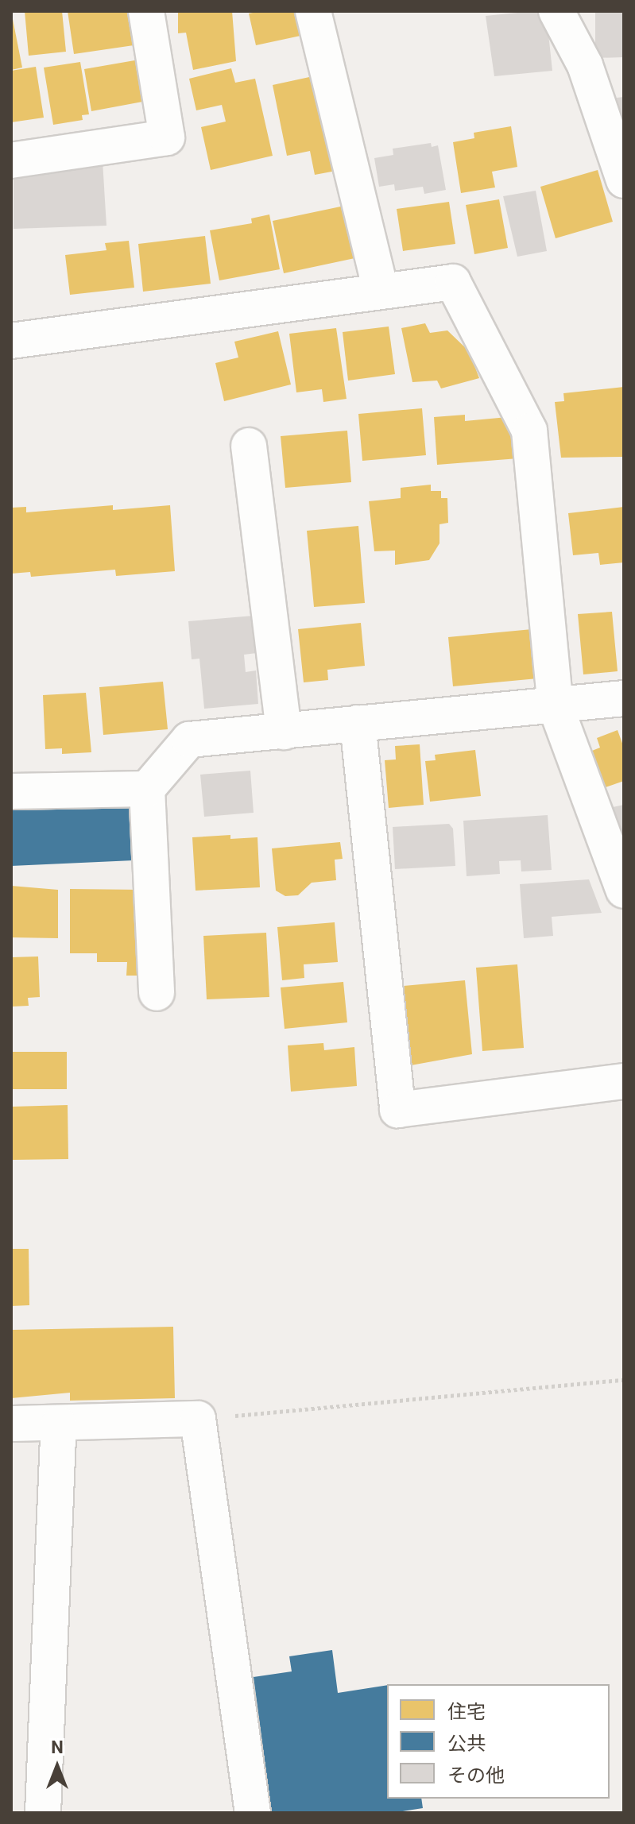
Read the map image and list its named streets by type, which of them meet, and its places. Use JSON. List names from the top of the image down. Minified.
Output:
{"legend":["住宅","公共","その他"],"north":"top"}
